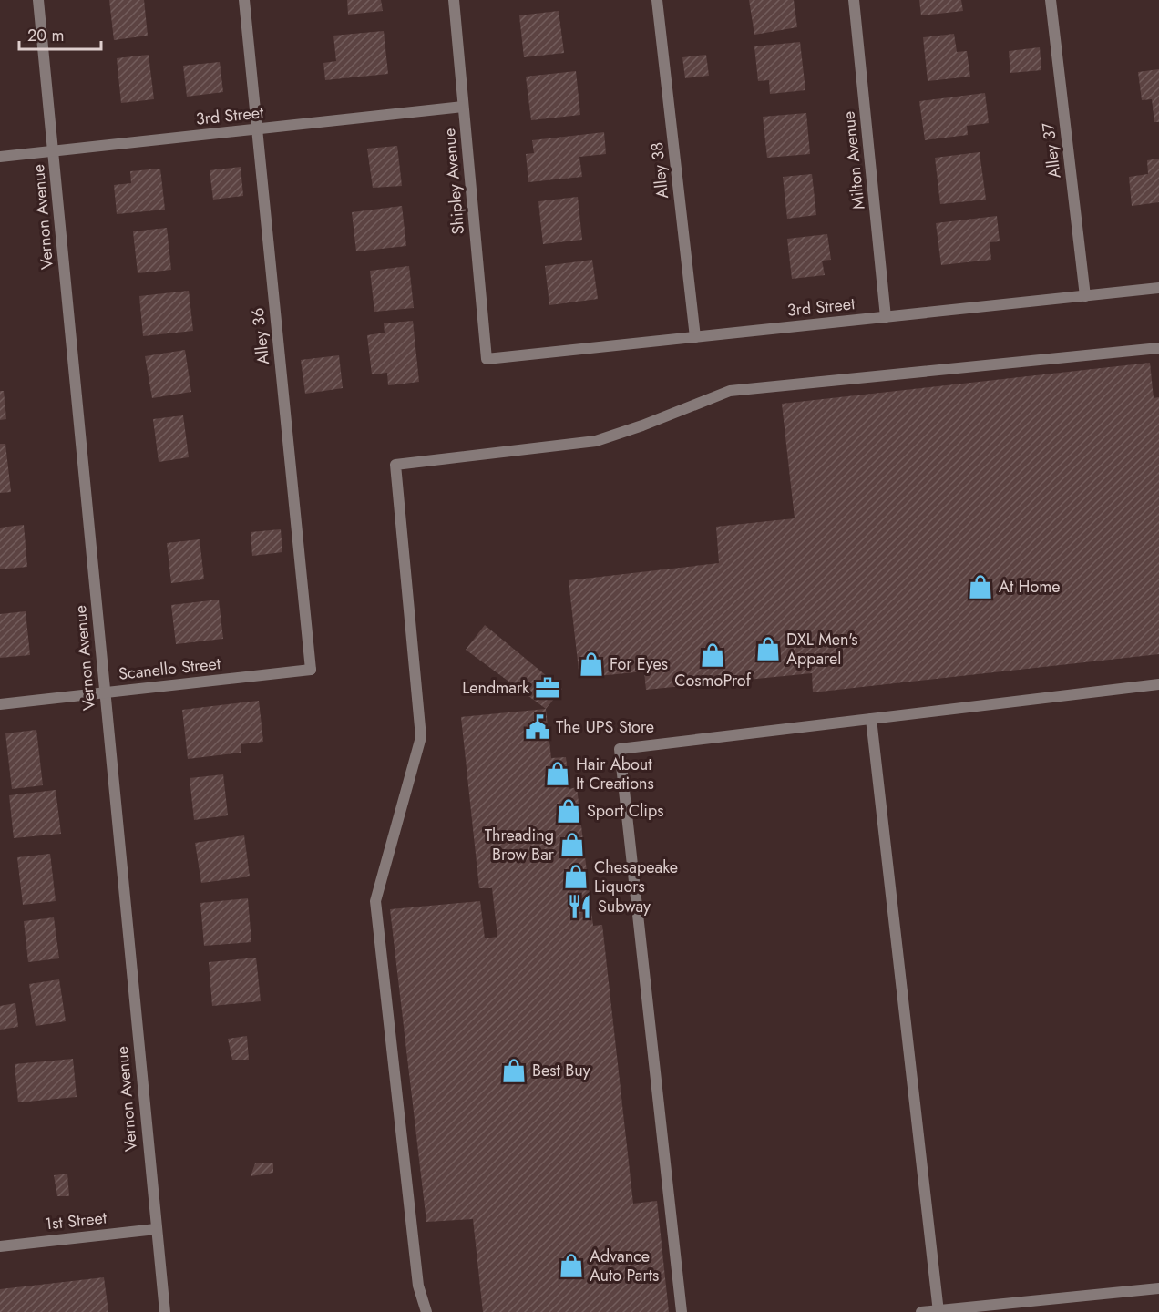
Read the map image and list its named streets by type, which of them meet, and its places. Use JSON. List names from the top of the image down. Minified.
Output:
{"streets":{"street":["3rd Street","Alley 37","Milton Avenue","Alley 38","Shipley Avenue","Vernon Avenue","Alley 36","Scanello Street","1st Street"]},"crossings":[["3rd Street","Alley 37"],["3rd Street","Milton Avenue"],["3rd Street","Alley 38"],["3rd Street","Shipley Avenue"],["3rd Street","Vernon Avenue"],["3rd Street","Alley 36"],["Vernon Avenue","Scanello Street"],["Vernon Avenue","1st Street"],["Alley 36","Scanello Street"]],"places":{"shop":["At Home","DXL Men's Apparel","CosmoProf","For Eyes","Hair About It Creations","Sport Clips","Threading Brow Bar","Chesapeake Liquors","Best Buy","Advance Auto Parts"],"office":["Lendmark"],"public building":["The UPS Store"],"restaurant":["Subway"]},"scale_bar":"20 m"}
